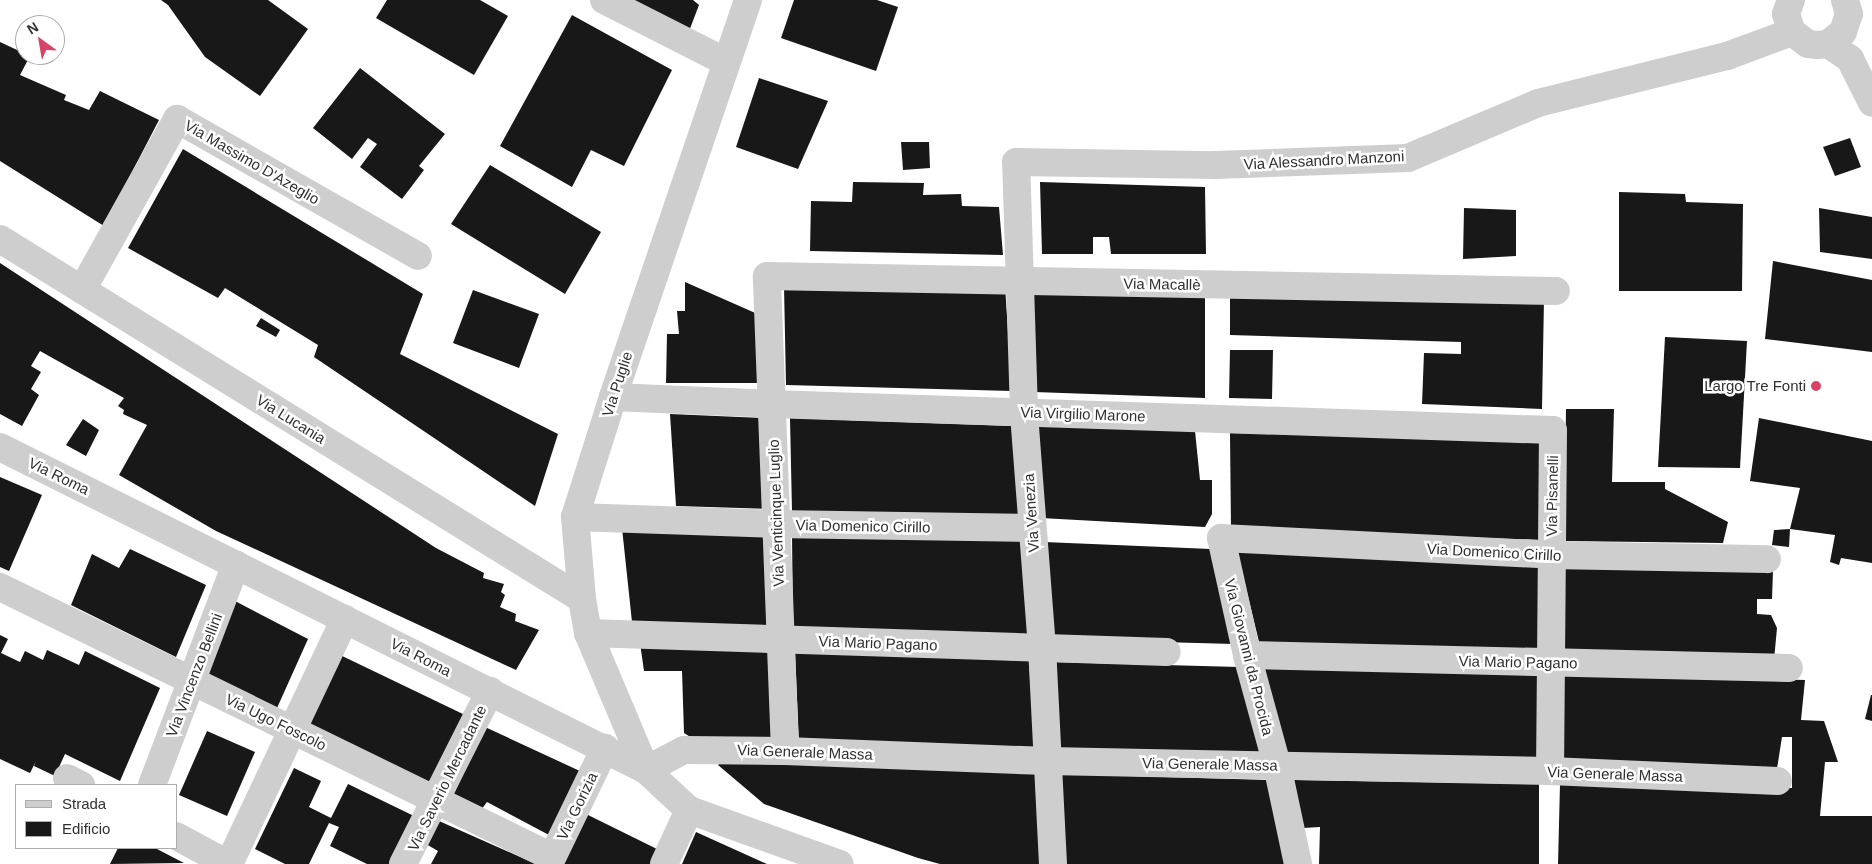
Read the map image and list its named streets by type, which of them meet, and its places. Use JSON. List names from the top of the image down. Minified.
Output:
{"streets":{"street":["Via Alessandro Manzoni","Via Massimo D'Azeglio","Via Macallè","Via Puglie","Via Virgilio Marone","Via Lucania","Via Roma","Via Pisanelli","Via Venticinque Luglio","Via Venezia","Via Domenico Cirillo","Via Mario Pagano","Via Giovanni da Procida","Via Vincenzo Bellini","Via Ugo Foscolo","Via Generale Massa","Via Saverio Mercadante","Via Gorizia"]},"crossings":[["Via Alessandro Manzoni","Via Venezia"],["Via Massimo D'Azeglio","Via Lucania"],["Via Macallè","Via Venticinque Luglio"],["Via Macallè","Via Venezia"],["Via Puglie","Via Virgilio Marone"],["Via Puglie","Via Lucania"],["Via Puglie","Via Roma"],["Via Puglie","Via Domenico Cirillo"],["Via Puglie","Via Mario Pagano"],["Via Puglie","Via Generale Massa"],["Via Virgilio Marone","Via Pisanelli"],["Via Virgilio Marone","Via Venticinque Luglio"],["Via Virgilio Marone","Via Venezia"],["Via Roma","Via Vincenzo Bellini"],["Via Roma","Via Generale Massa"],["Via Roma","Via Saverio Mercadante"],["Via Roma","Via Gorizia"],["Via Pisanelli","Via Domenico Cirillo"],["Via Pisanelli","Via Mario Pagano"],["Via Pisanelli","Via Generale Massa"],["Via Venticinque Luglio","Via Domenico Cirillo"],["Via Venticinque Luglio","Via Mario Pagano"],["Via Venticinque Luglio","Via Generale Massa"],["Via Venezia","Via Domenico Cirillo"],["Via Venezia","Via Mario Pagano"],["Via Venezia","Via Generale Massa"],["Via Domenico Cirillo","Via Giovanni da Procida"],["Via Mario Pagano","Via Giovanni da Procida"],["Via Giovanni da Procida","Via Generale Massa"],["Via Vincenzo Bellini","Via Ugo Foscolo"],["Via Ugo Foscolo","Via Saverio Mercadante"],["Via Ugo Foscolo","Via Gorizia"]],"places":["Largo Tre Fonti"],"legend":["Strada","Edificio"],"north":"top left"}
